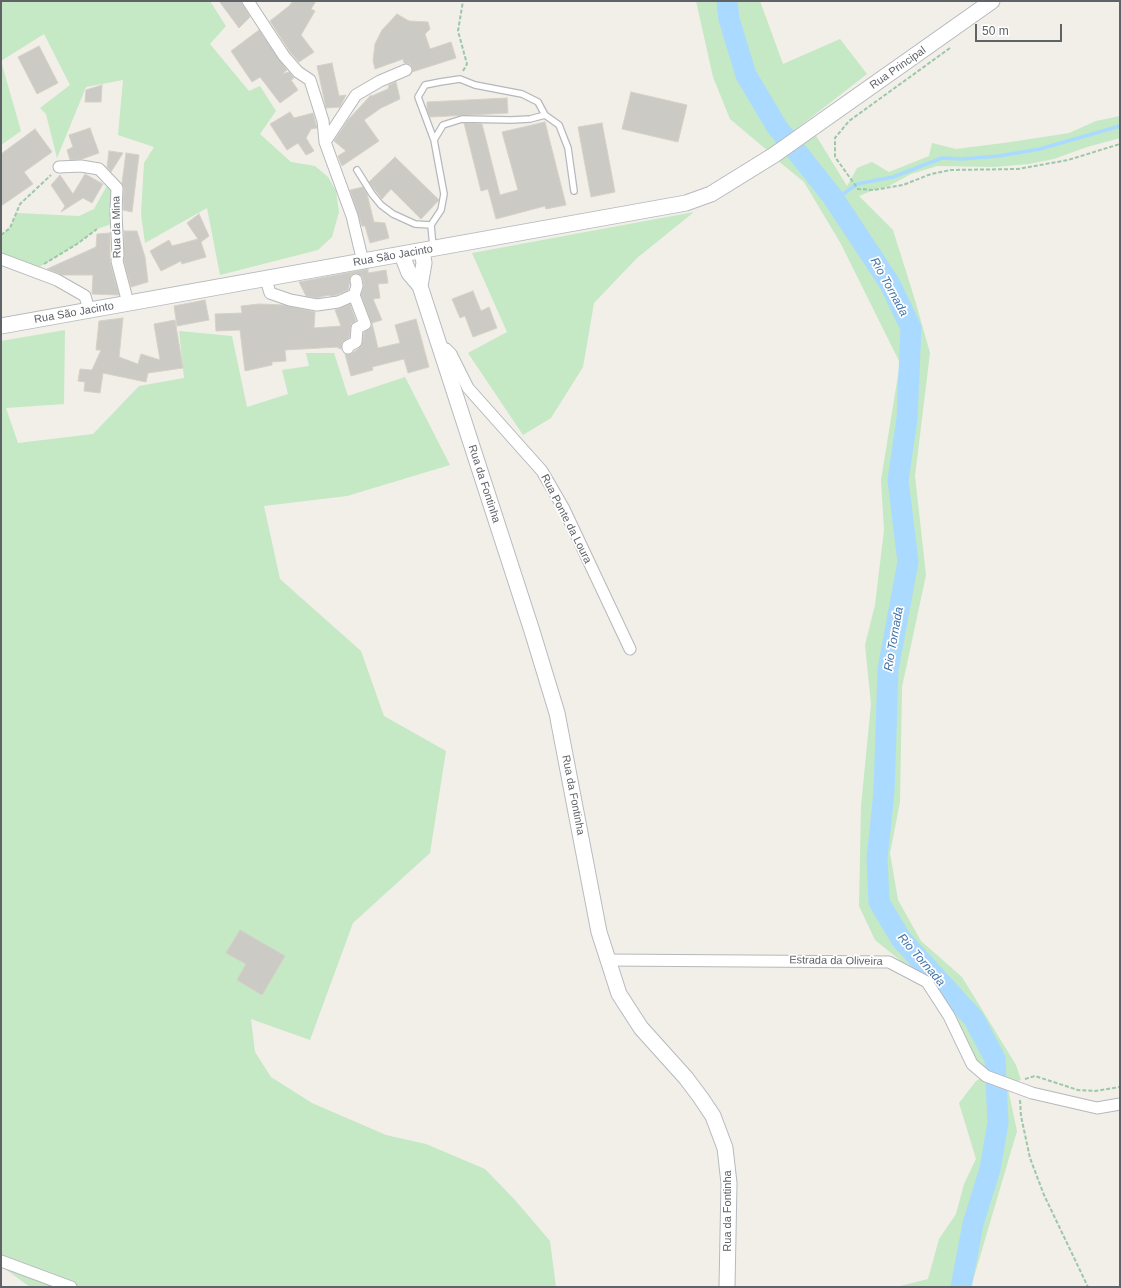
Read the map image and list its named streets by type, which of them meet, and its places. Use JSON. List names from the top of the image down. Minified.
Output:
{"streets":{"street":["Rua Principal","Rua da Mina","Rua São Jacinto","Rua da Fontinha","Rua Ponte da Loura","Estrada da Oliveira"]},"crossings":[["Rua Principal","Rua São Jacinto"],["Rua da Mina","Rua São Jacinto"],["Rua São Jacinto","Rua da Fontinha"],["Rua da Fontinha","Rua Ponte da Loura"],["Rua da Fontinha","Estrada da Oliveira"]],"water":["Rio Tornada"],"scale_bar":"50 m"}
